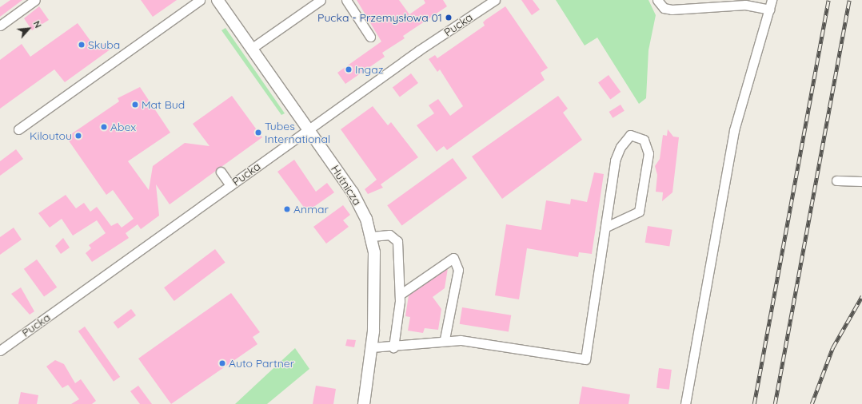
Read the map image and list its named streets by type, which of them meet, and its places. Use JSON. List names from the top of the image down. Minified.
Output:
{"streets":{"main road":["Hutnicza"],"street":["Pucka"]},"crossings":[["Pucka","Hutnicza"]],"places":["Pucka - Przemysłowa 01","Skuba","Ingaz","Mat Bud","Abex","Tubes International","Kiloutou","Anmar","Auto Partner"],"north":"top right"}
